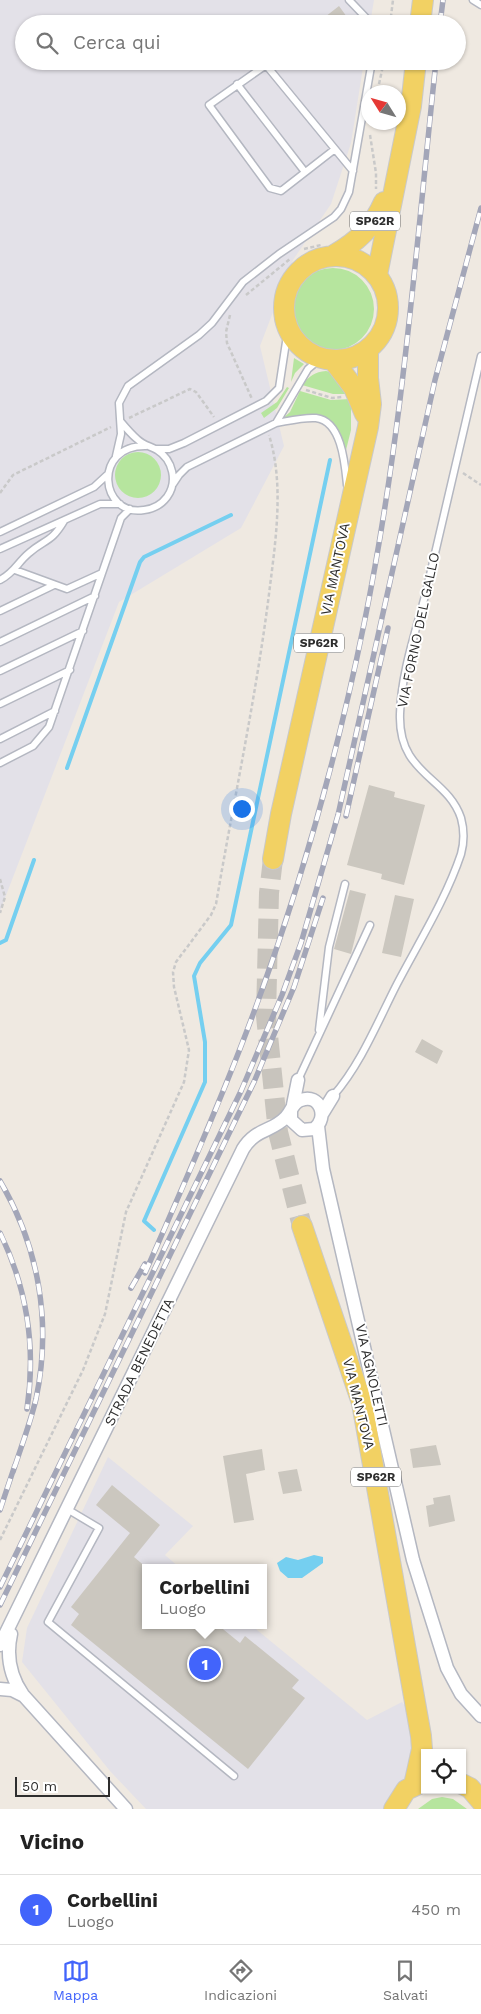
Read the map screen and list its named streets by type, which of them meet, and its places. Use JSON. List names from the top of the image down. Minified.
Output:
{"streets":{"main road":["SP62R","VIA MANTOVA"],"street":["VIA FORNO DEL GALLO","STRADA BENEDETTA","VIA AGNOLETTI"]},"crossings":[["SP62R","VIA MANTOVA"],["VIA FORNO DEL GALLO","VIA AGNOLETTI"],["STRADA BENEDETTA","VIA AGNOLETTI"]],"scale_bar":"50 m","north":"top left","page":{"search":"Cerca qui","popup":["Corbellini","Luogo"],"pins":"1","scale":"50 m","heading":"Vicino","list":[{"mark":"1","name":"Corbellini","note":"Luogo","value":"450 m"}],"nav":["Mappa","Indicazioni","Salvati"]}}
